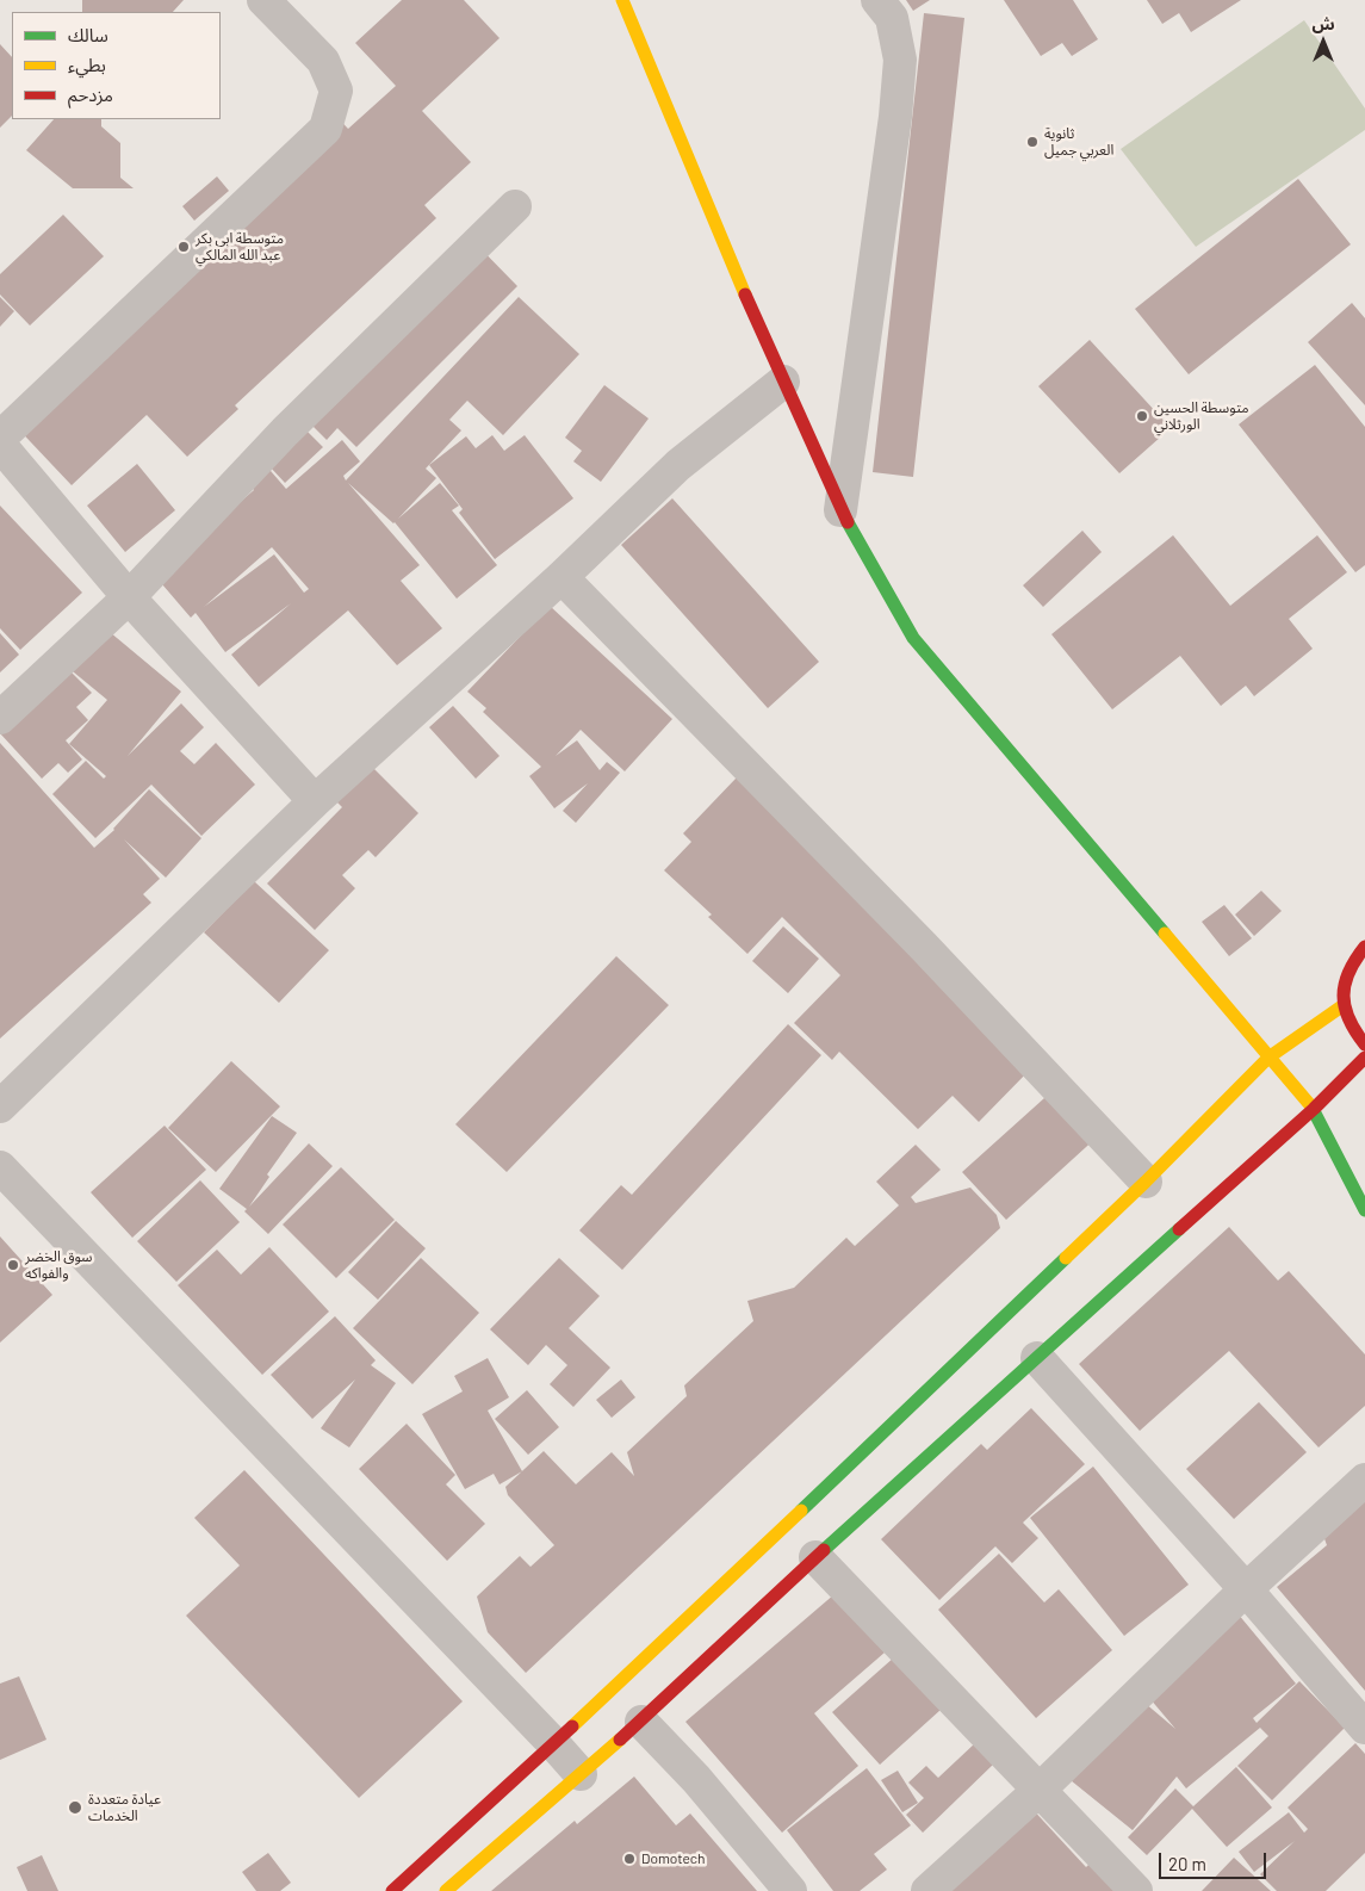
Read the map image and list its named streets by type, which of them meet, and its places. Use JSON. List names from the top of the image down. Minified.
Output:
{"places":["ثانوية العربي جميل","متوسطة ابي بكر عبد الله المالكي","متوسطة الحسين الورثلاني","سوق الخضر والفواكه","عيادة متعددة الخدمات","Domotech"],"legend":["سالك","بطيء","مزدحم"],"scale_bar":"20 m","north":"top"}
